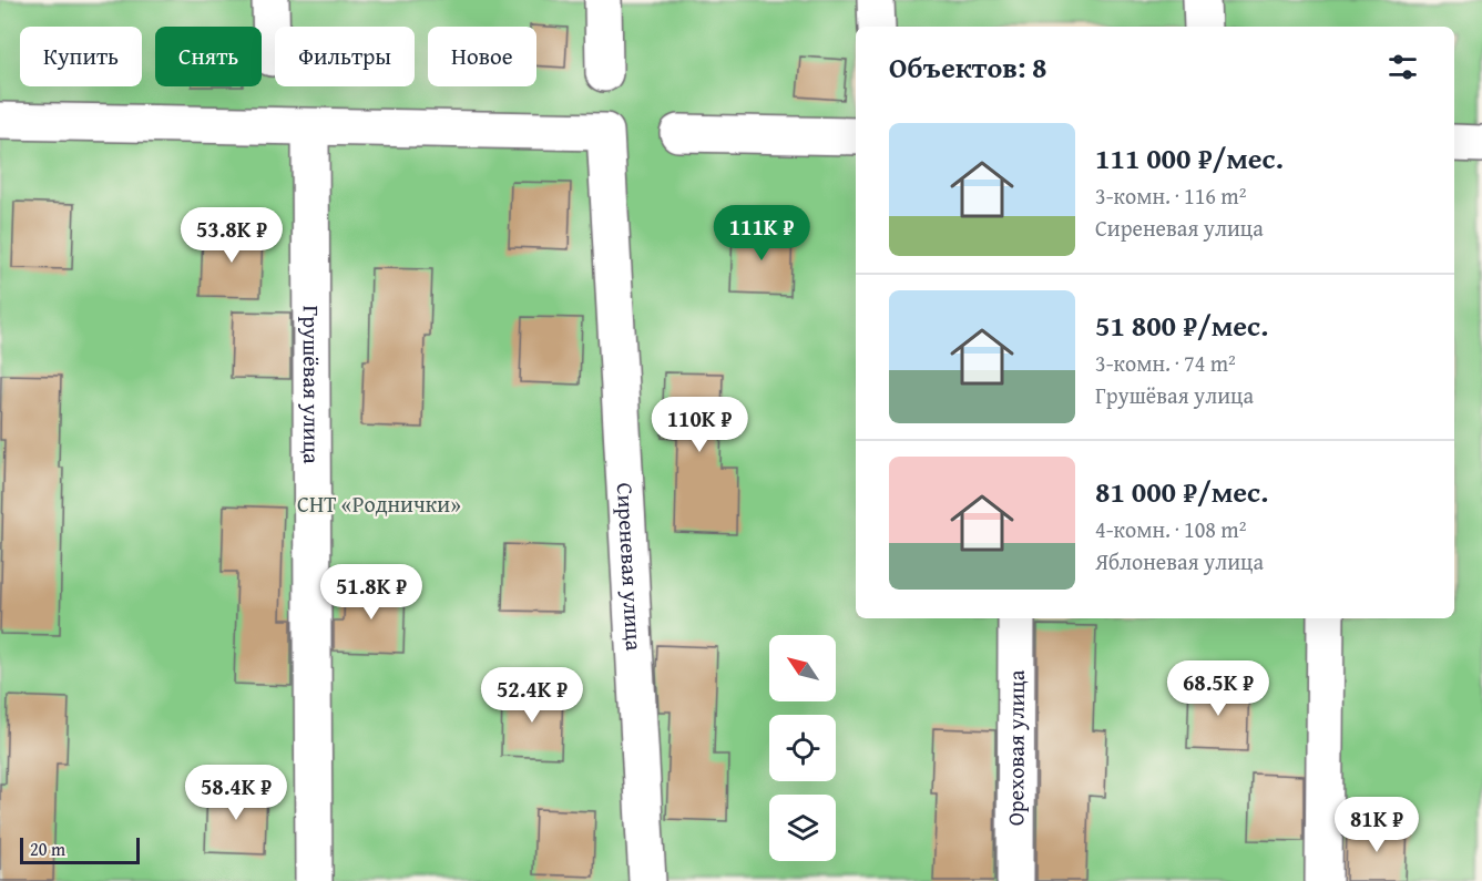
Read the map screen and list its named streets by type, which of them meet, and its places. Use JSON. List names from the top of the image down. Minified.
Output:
{"streets":{"street":["Грушёвая улица","Сиреневая улица","Ореховая улица"]},"crossings":[["Грушёвая улица","Сиреневая улица"]],"parks":["СНТ «Роднички»"],"scale_bar":"20 m","north":"top left","page":{"chip":["Купить","Снять","Фильтры","Новое"],"heading":"Объектов: 8","list":[{"name":"111 000 ₽/мес.","note":"3-комн. · 116 m² · Сиреневая улица"},{"name":"51 800 ₽/мес.","note":"3-комн. · 74 m² · Грушёвая улица"},{"name":"81 000 ₽/мес.","note":"4-комн. · 108 m² · Яблоневая улица"}],"price":["111K ₽","53.8K ₽","110K ₽","51.8K ₽","68.5K ₽","52.4K ₽","58.4K ₽","81K ₽"],"scale":"20 m"}}
